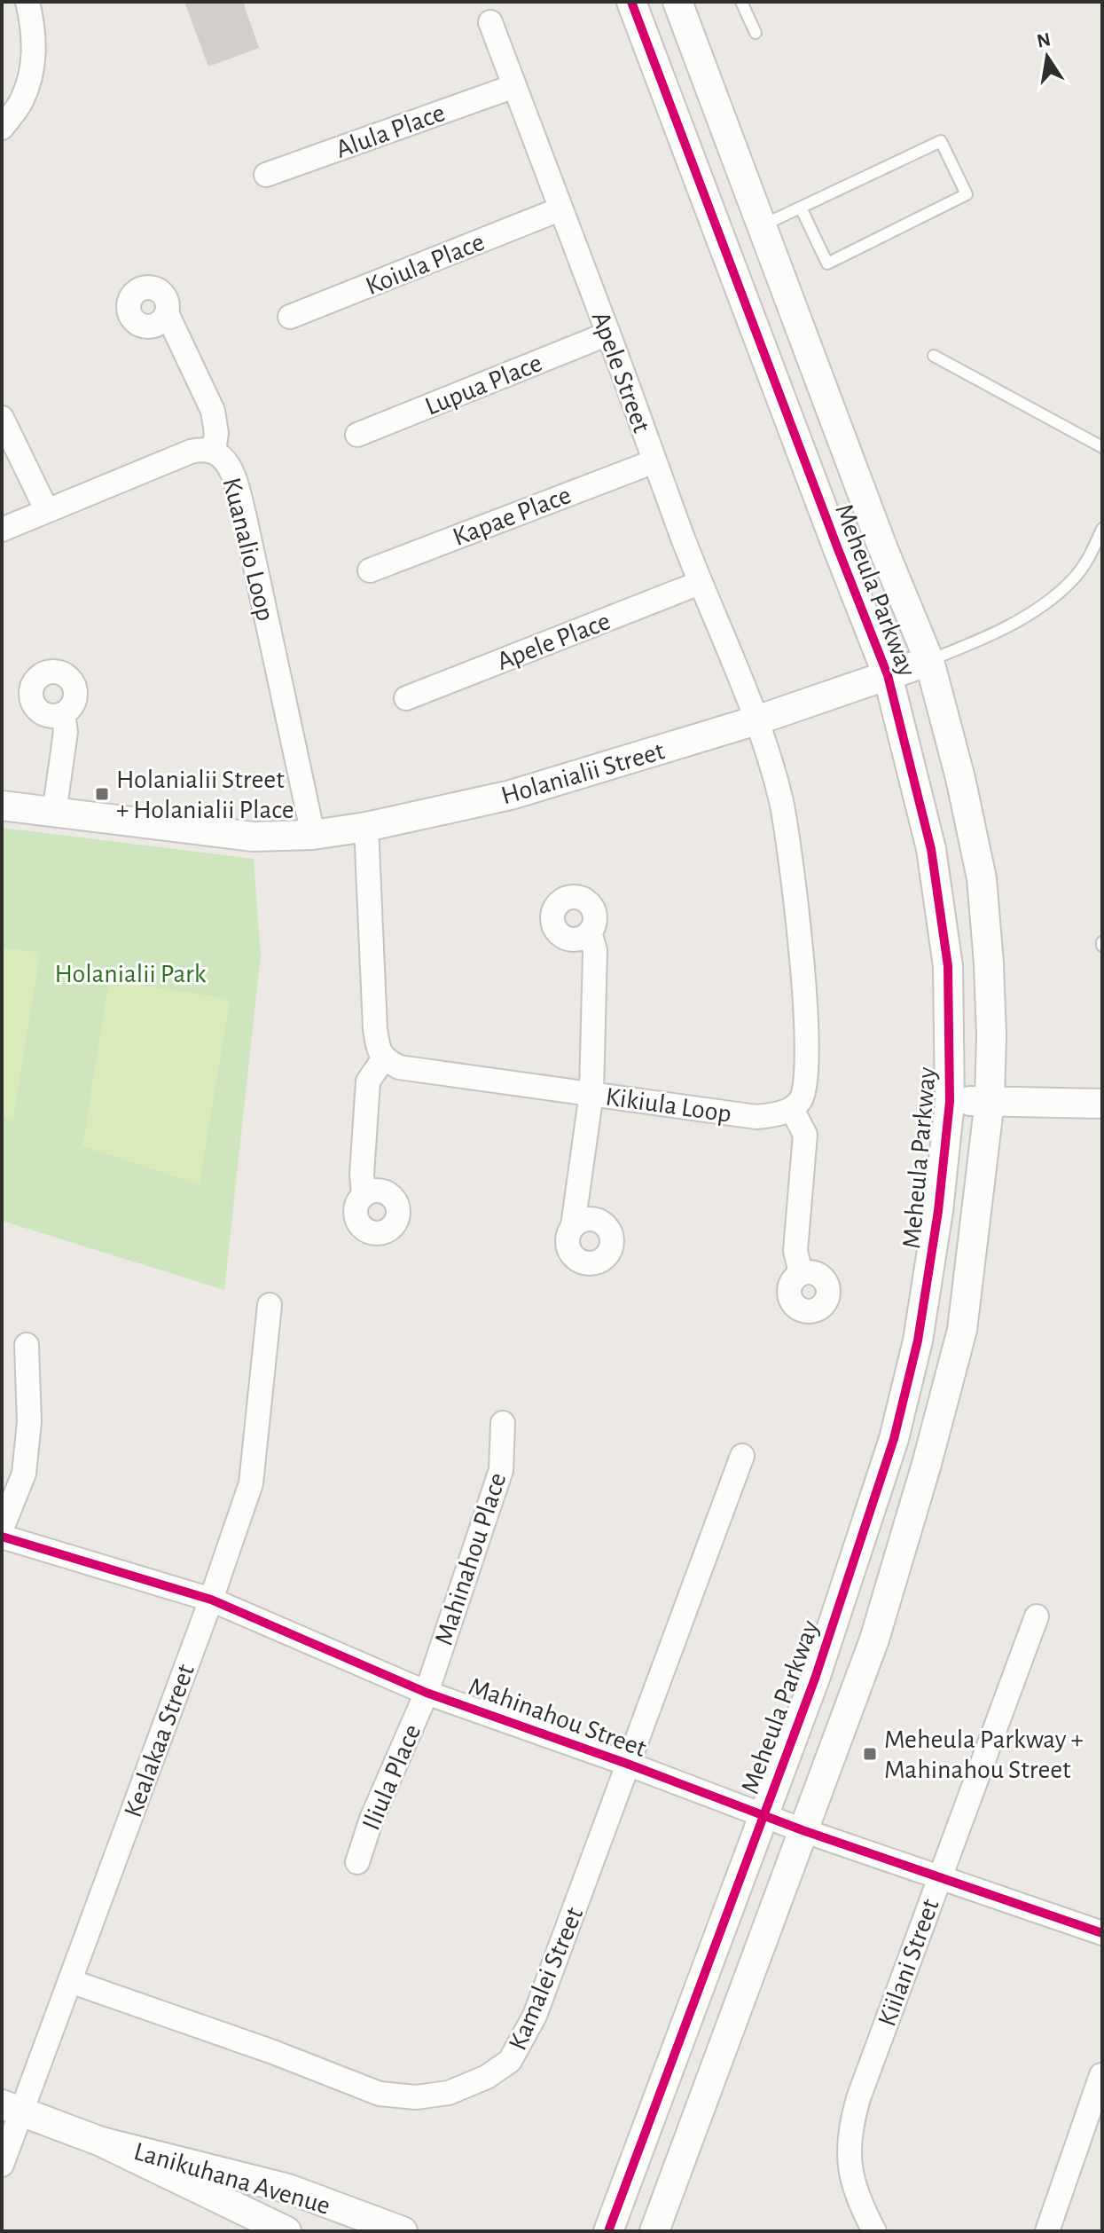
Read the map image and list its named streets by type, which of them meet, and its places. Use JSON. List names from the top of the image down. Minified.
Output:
{"streets":{"street":["Alula Place","Koiula Place","Apele Street","Lupua Place","Kapae Place","Kuanalio Loop","Meheula Parkway","Apele Place","Holanialii Street","Kikiula Loop","Mahinahou Place","Mahinahou Street","Kealakaa Street","Iliula Place","Kiilani Street","Kamalei Street","Lanikuhana Avenue"]},"crossings":[["Alula Place","Apele Street"],["Koiula Place","Apele Street"],["Apele Street","Lupua Place"],["Apele Street","Kapae Place"],["Apele Street","Apele Place"],["Apele Street","Holanialii Street"],["Kuanalio Loop","Holanialii Street"],["Meheula Parkway","Holanialii Street"],["Meheula Parkway","Mahinahou Street"],["Mahinahou Place","Mahinahou Street"],["Mahinahou Place","Iliula Place"],["Mahinahou Street","Kealakaa Street"],["Mahinahou Street","Iliula Place"],["Mahinahou Street","Kiilani Street"],["Mahinahou Street","Kamalei Street"],["Kealakaa Street","Kamalei Street"],["Kealakaa Street","Lanikuhana Avenue"]],"parks":["Holanialii Park"],"places":{"transit":["Holanialii Street + Holanialii Place","Meheula Parkway + Mahinahou Street"]},"north":"top"}
